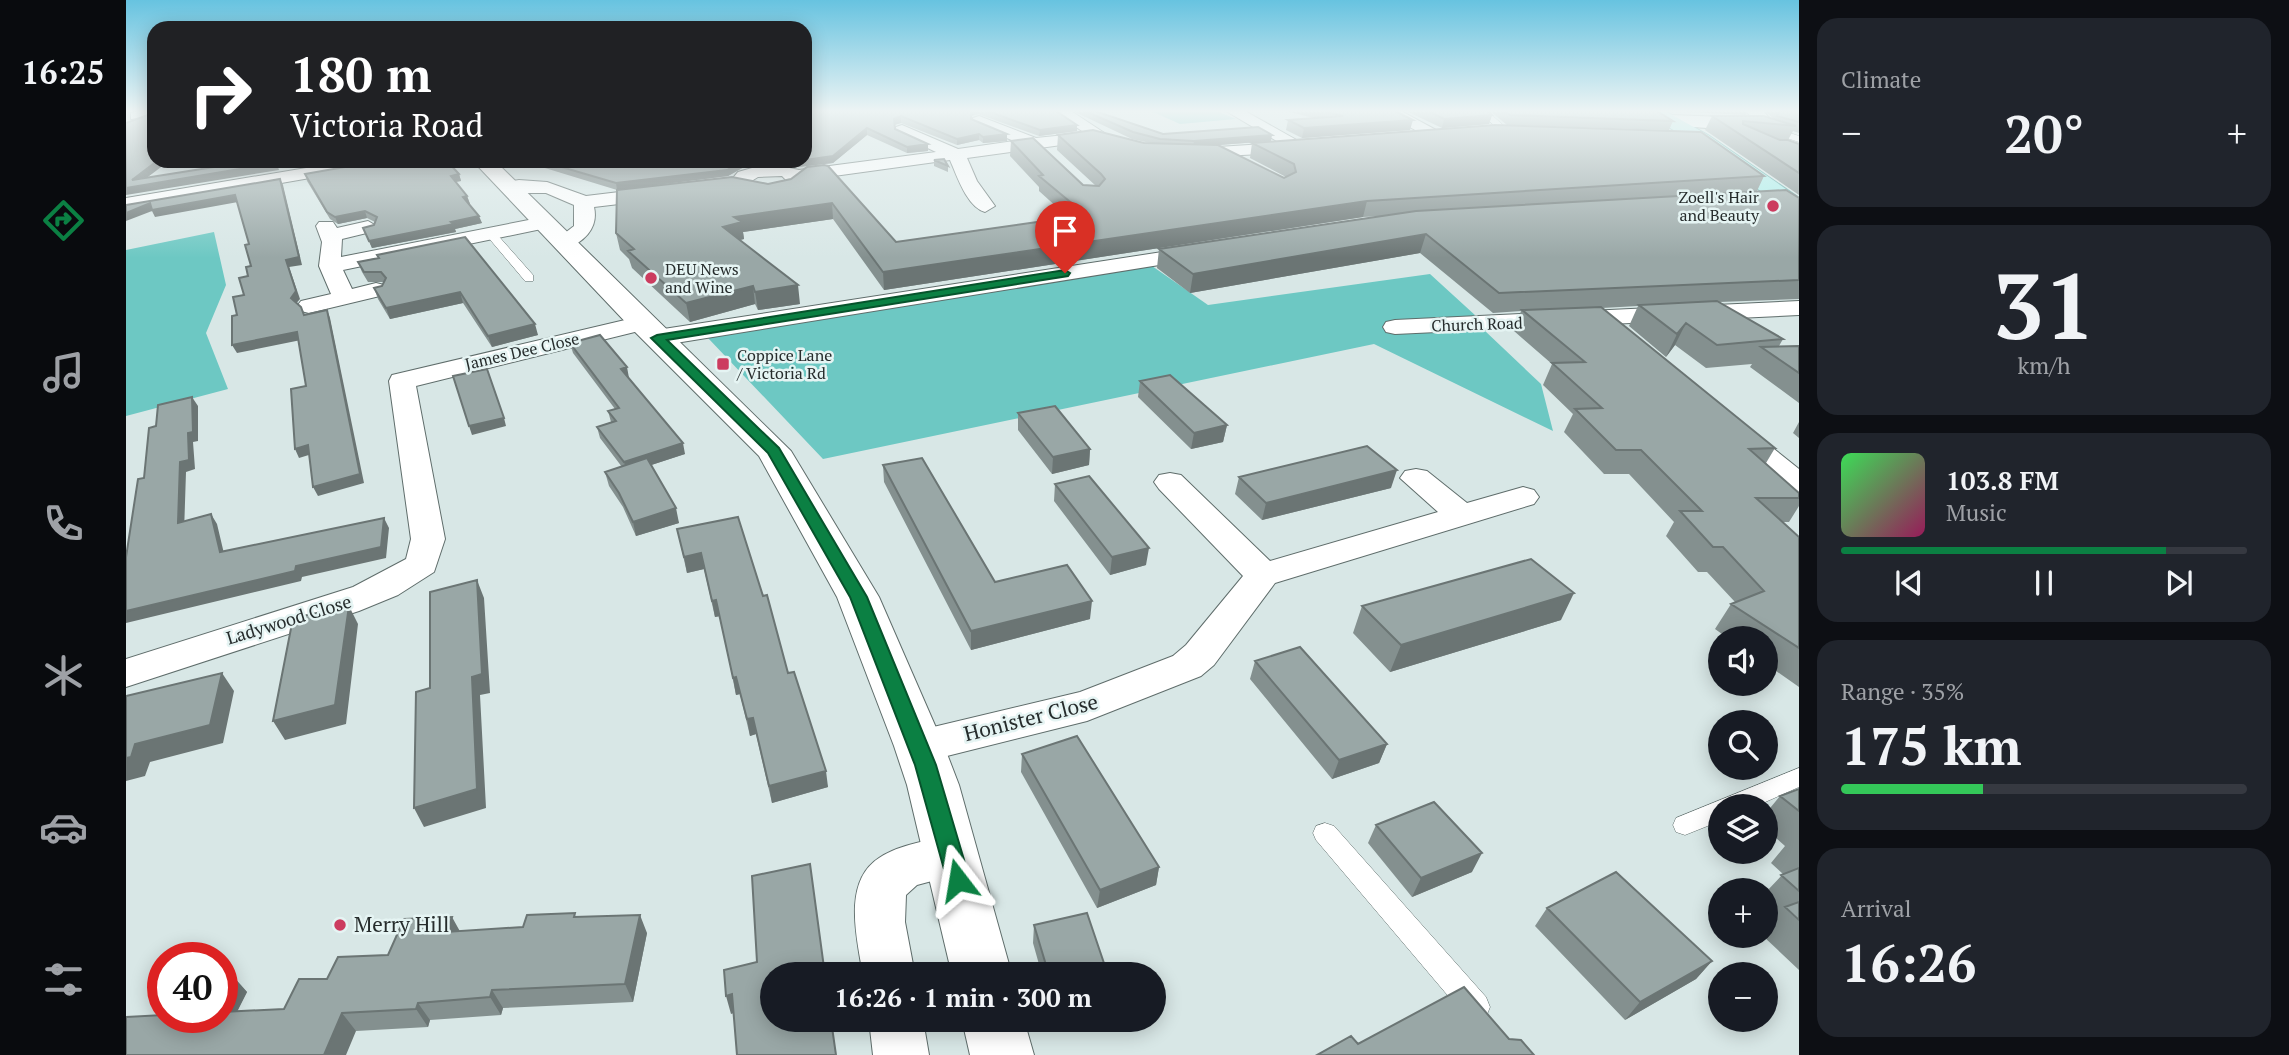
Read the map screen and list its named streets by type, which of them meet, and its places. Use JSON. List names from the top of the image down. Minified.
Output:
{"streets":{"street":["Church Road","James Dee Close","Ladywood Close","Honister Close"]},"crossings":[["James Dee Close","Ladywood Close"]],"places":{"other":["Zoell's Hair and Beauty","DEU News and Wine","Merry Hill"],"transit":["Coppice Lane / Victoria Rd"]},"page":{"tabs":"16:25","tile":["Climate",["31","km/h"],["Range · 35%","175 km"],["Arrival","16:26"]],"turn":["180 m","Victoria Road"],"heat":["−","20°","+"],"song":["103.8 FM","Music"],"map_buttons":["+","−"],"limit":"40","trip":"16:26 · 1 min · 300 m"}}
